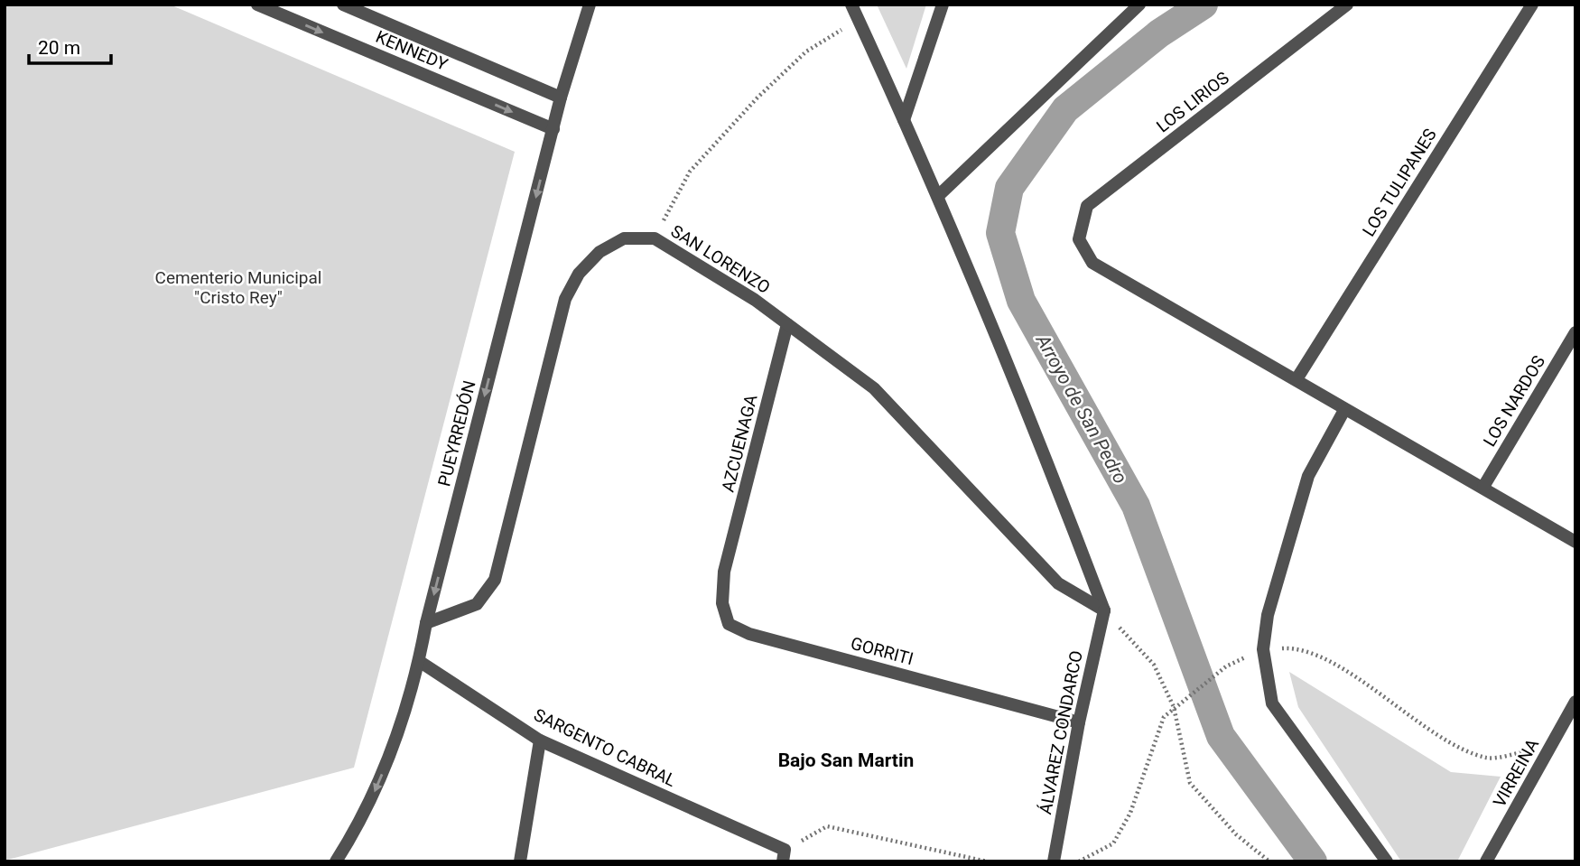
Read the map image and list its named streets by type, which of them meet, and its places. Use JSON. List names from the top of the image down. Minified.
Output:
{"streets":{"street":["KENNEDY","LOS LIRIOS","LOS TULIPANES","SAN LORENZO","LOS NARDOS","PUEYRREDÓN","AZCUENAGA","GORRITI","ÁLVAREZ CONDARCO","SARGENTO CABRAL","VIRREINA"]},"crossings":[["KENNEDY","PUEYRREDÓN"],["LOS LIRIOS","LOS TULIPANES"],["SAN LORENZO","PUEYRREDÓN"],["SAN LORENZO","AZCUENAGA"],["SAN LORENZO","ÁLVAREZ CONDARCO"],["PUEYRREDÓN","SARGENTO CABRAL"],["AZCUENAGA","GORRITI"],["GORRITI","ÁLVAREZ CONDARCO"]],"one_way":["PUEYRREDÓN"],"districts":["Bajo San Martin"],"water":["Arroyo de San Pedro"],"parks":["Cementerio Municipal \"Cristo Rey\""],"scale_bar":"20 m"}
